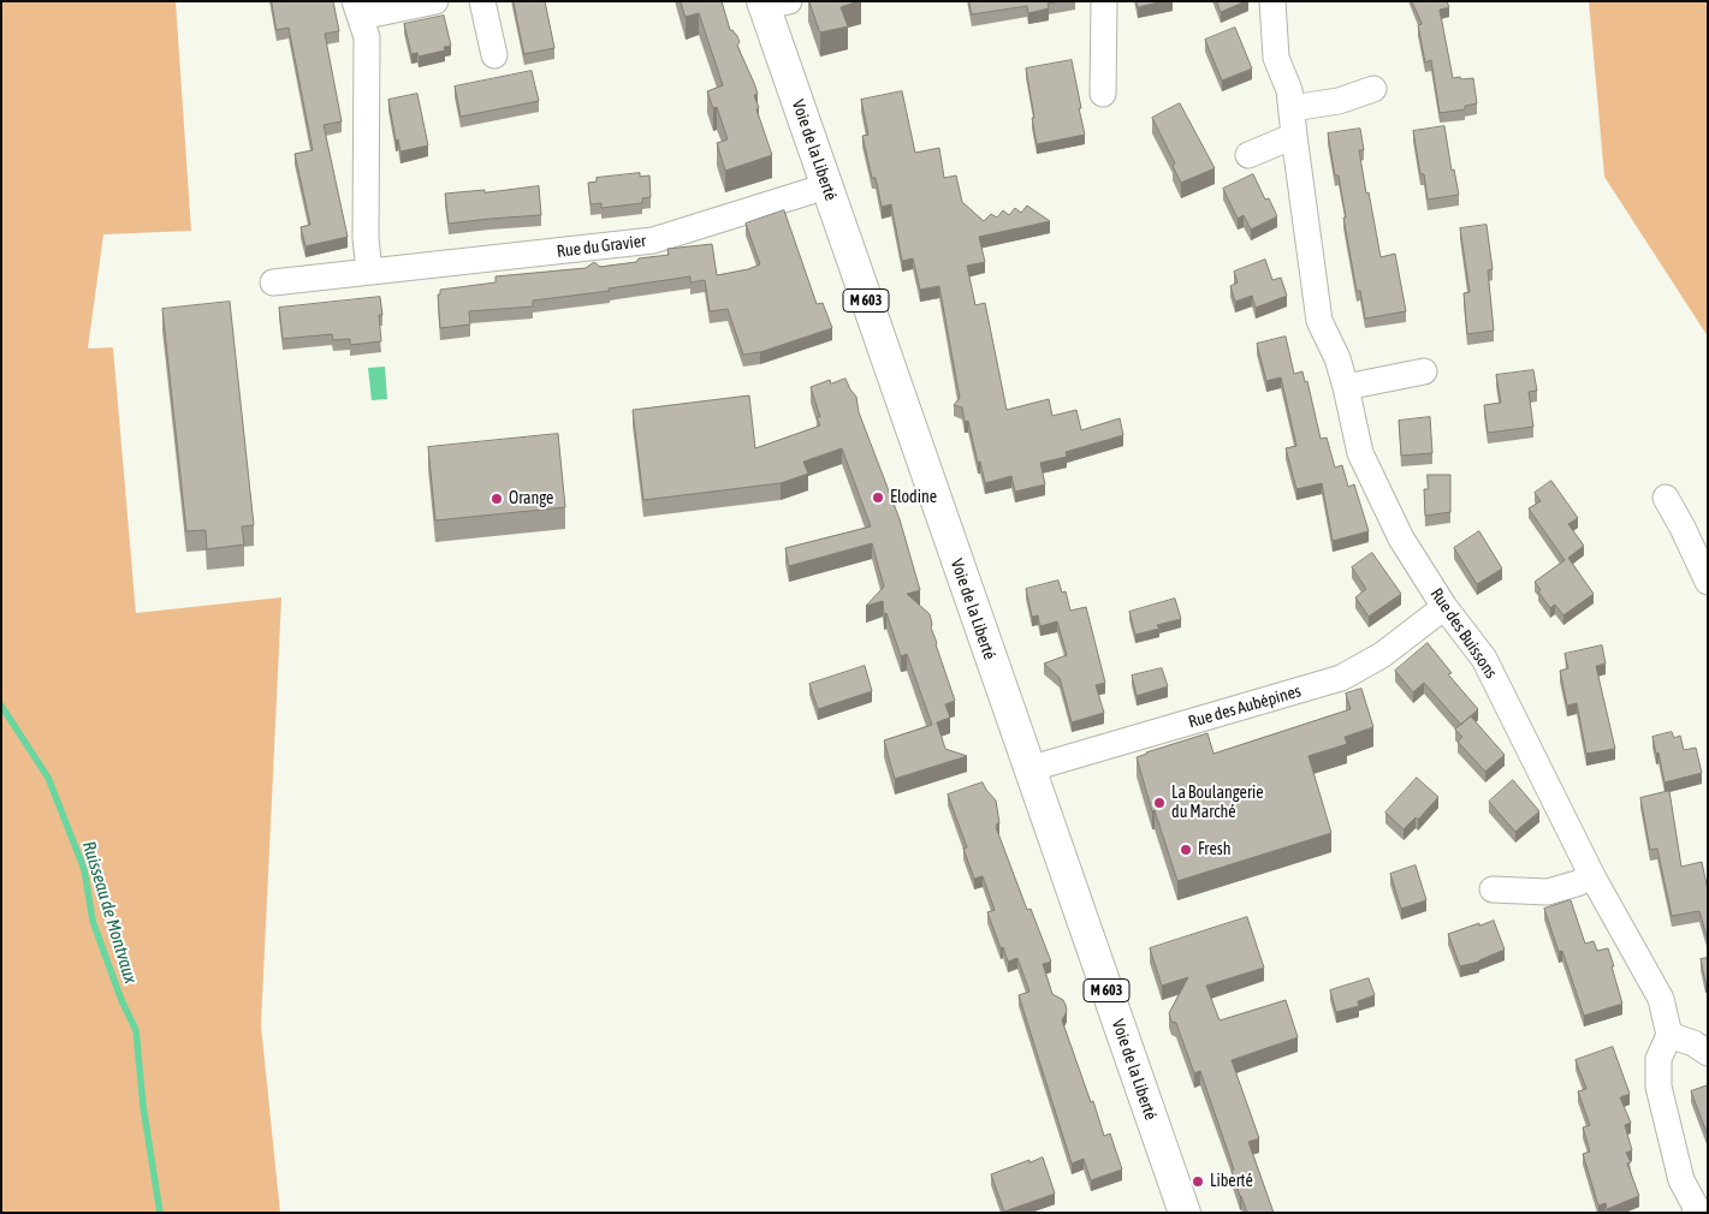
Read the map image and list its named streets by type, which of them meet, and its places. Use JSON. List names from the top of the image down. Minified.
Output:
{"streets":{"main road":["Voie de la Liberté","M 603"],"street":["Rue du Gravier","Rue des Buissons","Rue des Aubépines"]},"crossings":[["Voie de la Liberté","Rue du Gravier"],["Voie de la Liberté","Rue des Aubépines"],["Rue des Buissons","Rue des Aubépines"]],"water":["Ruisseau de Montvaux"],"places":["Elodine","Orange","La Boulangerie du Marché","Fresh","Liberté"]}
